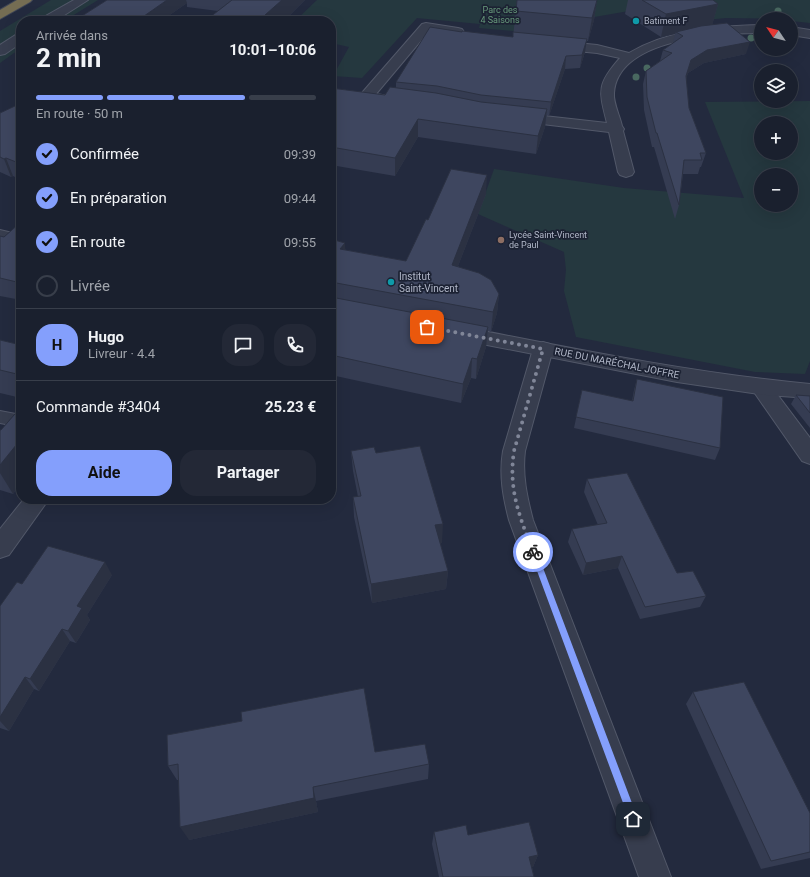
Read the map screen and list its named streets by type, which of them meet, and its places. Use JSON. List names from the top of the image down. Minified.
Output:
{"streets":{"street":["RUE DU MARÉCHAL JOFFRE"]},"parks":["Parc des 4 Saisons"],"places":["Batiment F","Lycée Saint-Vincent de Paul","Institut Saint-Vincent"],"north":"top left","page":{"map_buttons":["+","−"],"heading":["2 min","Arrivée dans","10:01–10:06"],"panel":["Hugo","Livreur · 4.4","Commande #3404","25.23 €"],"bar":"En route · 50 m","list":[["Confirmée","09:39"],["En préparation","09:44"],["En route","09:55"],"Livrée"],"round":"H","buttons":["Aide","Partager"]}}
